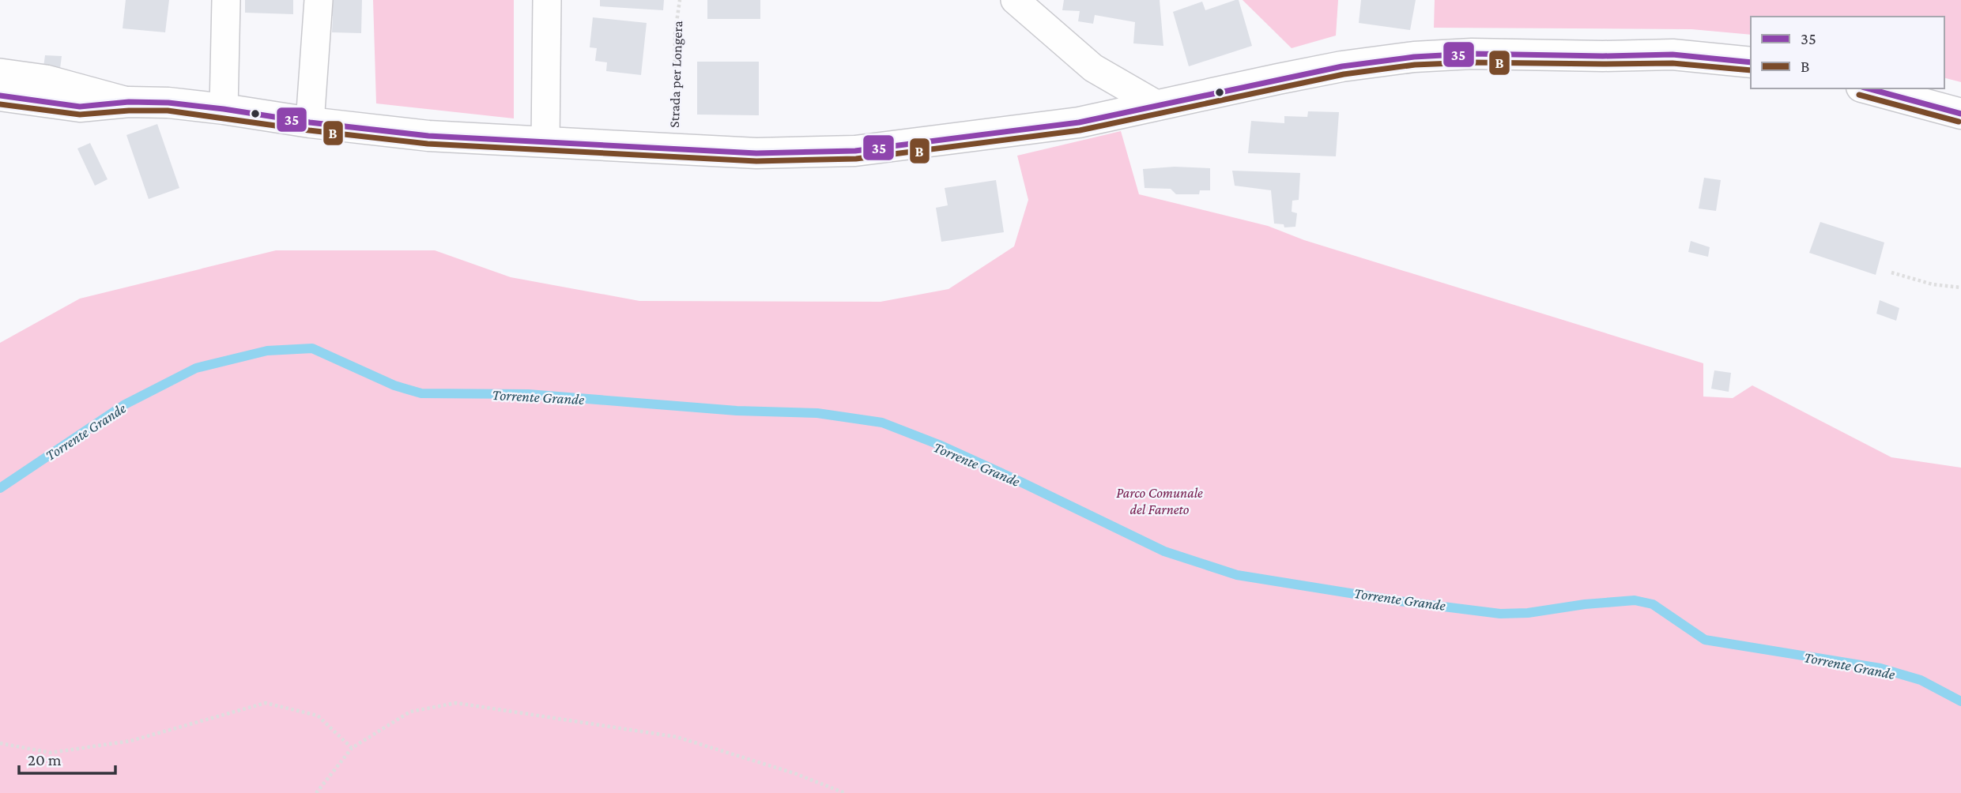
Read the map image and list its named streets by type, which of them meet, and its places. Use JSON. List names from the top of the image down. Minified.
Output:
{"streets":{"path":["Strada per Longera"]},"water":["Torrente Grande"],"parks":["Parco Comunale del Farneto"],"lines":["transit line 35","transit line B"],"legend":["35","B"],"scale_bar":"20 m"}
